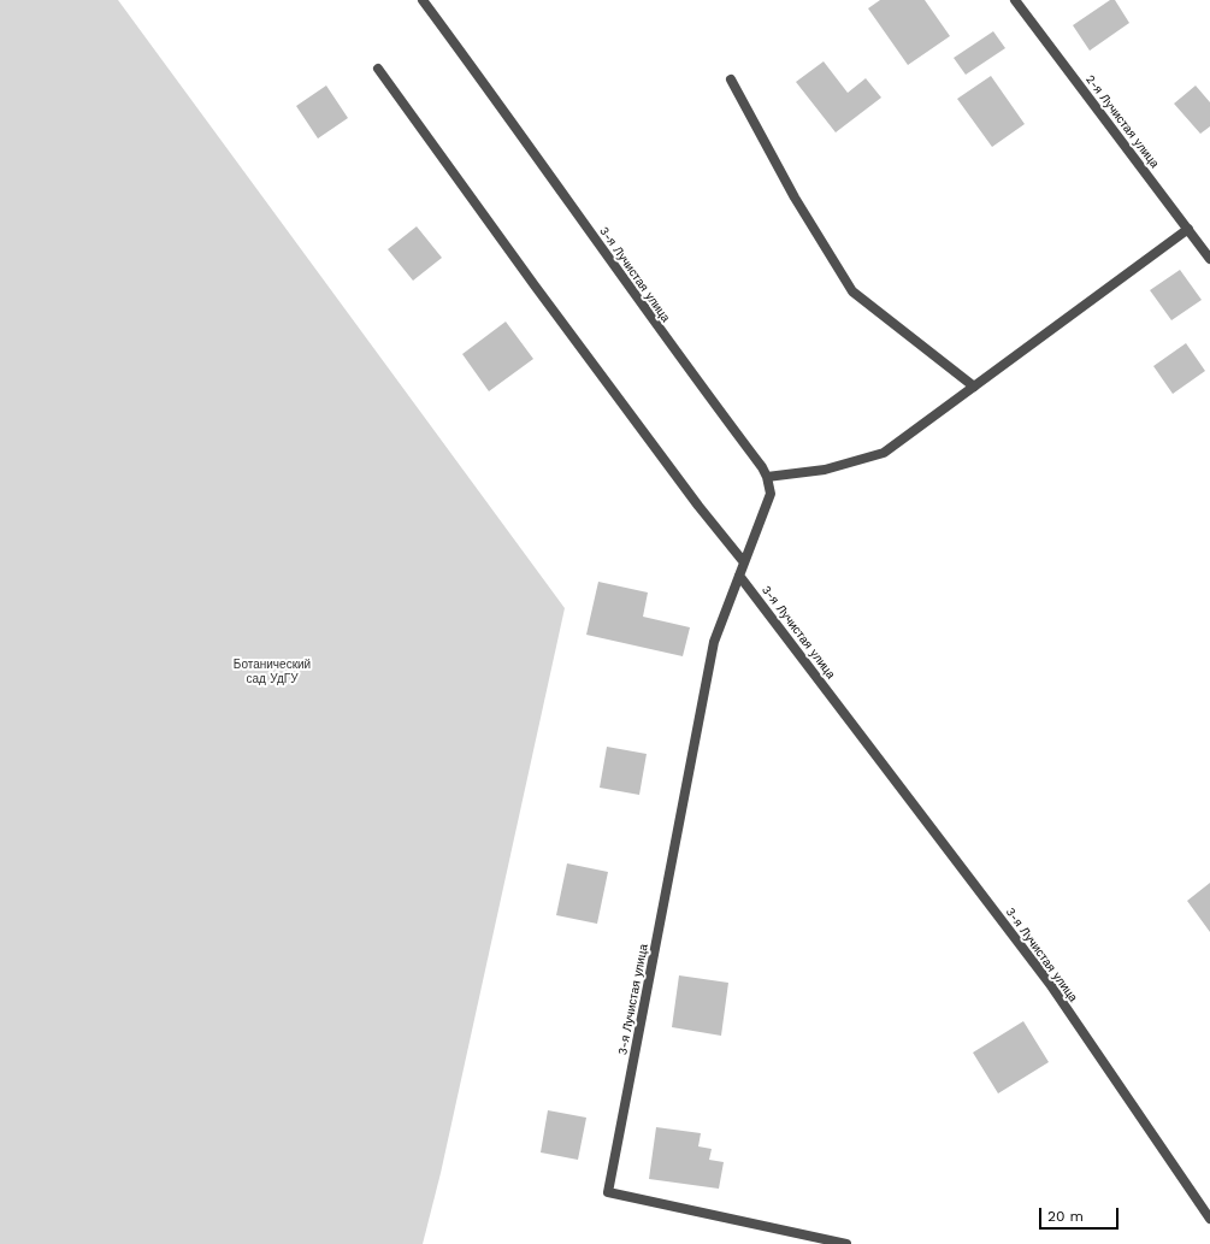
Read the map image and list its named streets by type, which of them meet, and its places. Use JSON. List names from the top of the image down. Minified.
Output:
{"streets":{"street":["2-я Лучистая улица","3-я Лучистая улица"]},"parks":["Ботанический сад УдГУ"],"scale_bar":"20 m"}
